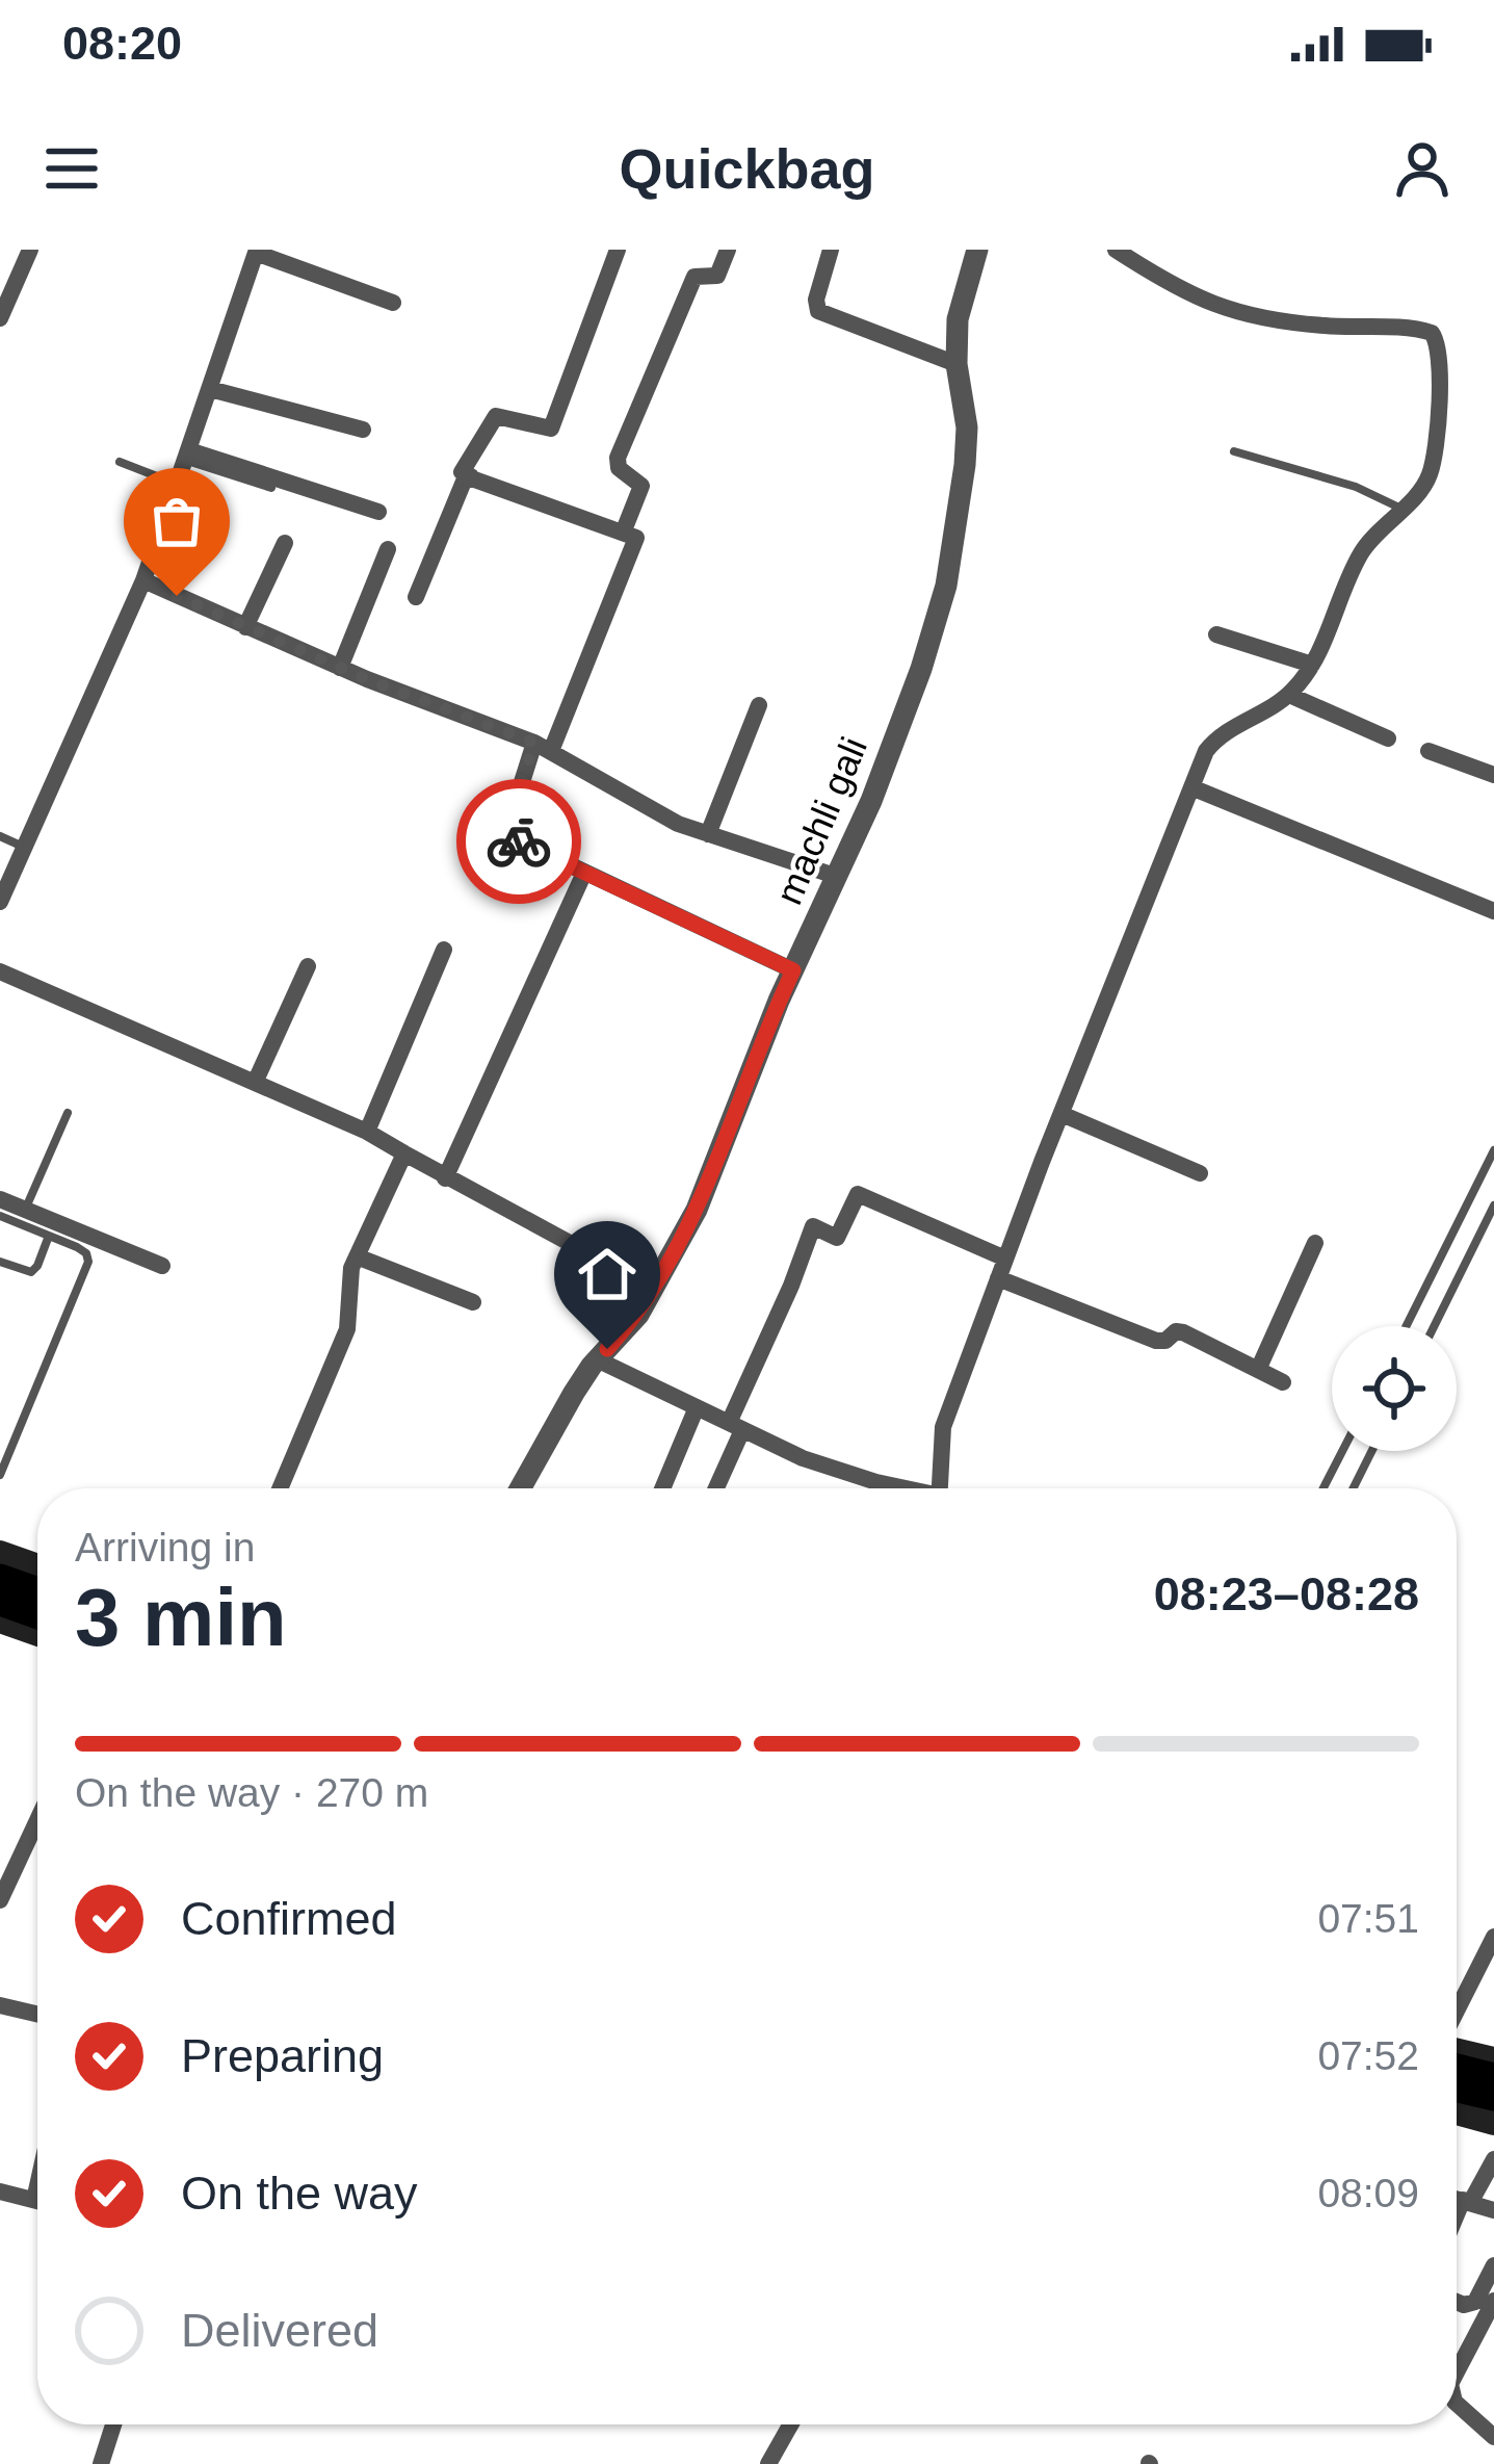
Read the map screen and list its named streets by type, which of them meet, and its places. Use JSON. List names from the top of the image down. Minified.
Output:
{"streets":{"street":["machli gali"]},"page":{"status":"08:20","header":"Quickbag","heading":["3 min","Arriving in","08:23–08:28"],"bar":"On the way · 270 m","list":[["Confirmed","07:51"],["Preparing","07:52"],["On the way","08:09"],"Delivered"]}}
